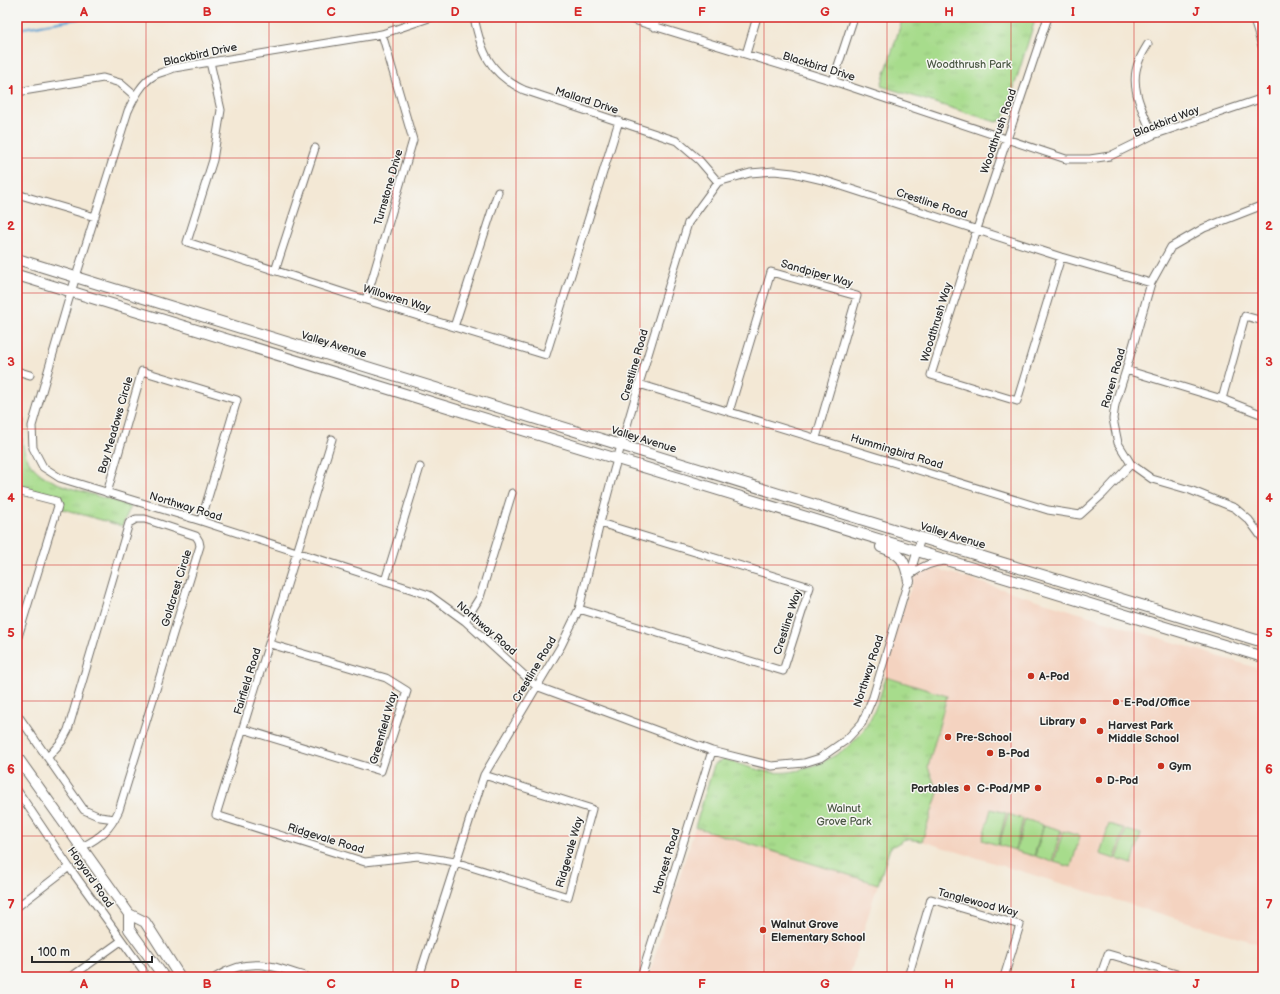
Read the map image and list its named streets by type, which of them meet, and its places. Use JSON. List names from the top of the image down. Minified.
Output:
{"streets":{"main road":["Valley Avenue","Hopyard Road"],"street":["Blackbird Drive","Mallard Drive","Blackbird Way","Woodthrush Road","Turnstone Drive","Crestline Road","Sandpiper Way","Willowren Way","Woodthrush Way","Raven Road","Bay Meadows Circle","Hummingbird Road","Northway Road","Goldcrest Circle","Crestline Way","Fairfield Road","Greenfield Way","Ridgevale Road","Ridgevale Way","Harvest Road","Tanglewood Way"]},"crossings":[["Blackbird Drive","Blackbird Way"],["Blackbird Drive","Woodthrush Road"],["Blackbird Drive","Turnstone Drive"],["Blackbird Drive","Willowren Way"],["Blackbird Drive","Valley Avenue"],["Blackbird Drive","Northway Road"],["Mallard Drive","Crestline Road"],["Mallard Drive","Willowren Way"],["Blackbird Way","Woodthrush Road"],["Woodthrush Road","Crestline Road"],["Woodthrush Road","Woodthrush Way"],["Turnstone Drive","Willowren Way"],["Crestline Road","Woodthrush Way"],["Crestline Road","Valley Avenue"],["Crestline Road","Raven Road"],["Crestline Road","Hummingbird Road"],["Crestline Road","Northway Road"],["Crestline Road","Crestline Way"],["Crestline Road","Ridgevale Road"],["Crestline Road","Ridgevale Way"],["Sandpiper Way","Hummingbird Road"],["Valley Avenue","Northway Road"],["Raven Road","Hummingbird Road"],["Bay Meadows Circle","Northway Road"],["Northway Road","Fairfield Road"],["Northway Road","Harvest Road"],["Goldcrest Circle","Hopyard Road"],["Fairfield Road","Greenfield Way"],["Fairfield Road","Ridgevale Road"],["Ridgevale Road","Ridgevale Way"]],"parks":["Woodthrush Park","Walnut Grove Park"],"places":["A-Pod","E-Pod/Office","Library","Harvest Park Middle School","Pre-School","B-Pod","Gym","D-Pod","Portables","C-Pod/MP","Walnut Grove Elementary School"],"scale_bar":"100 m","grid":{"columns":["A","B","C","D","E","F","G","H","I","J"],"rows":["1","2","3","4","5","6","7"]}}
